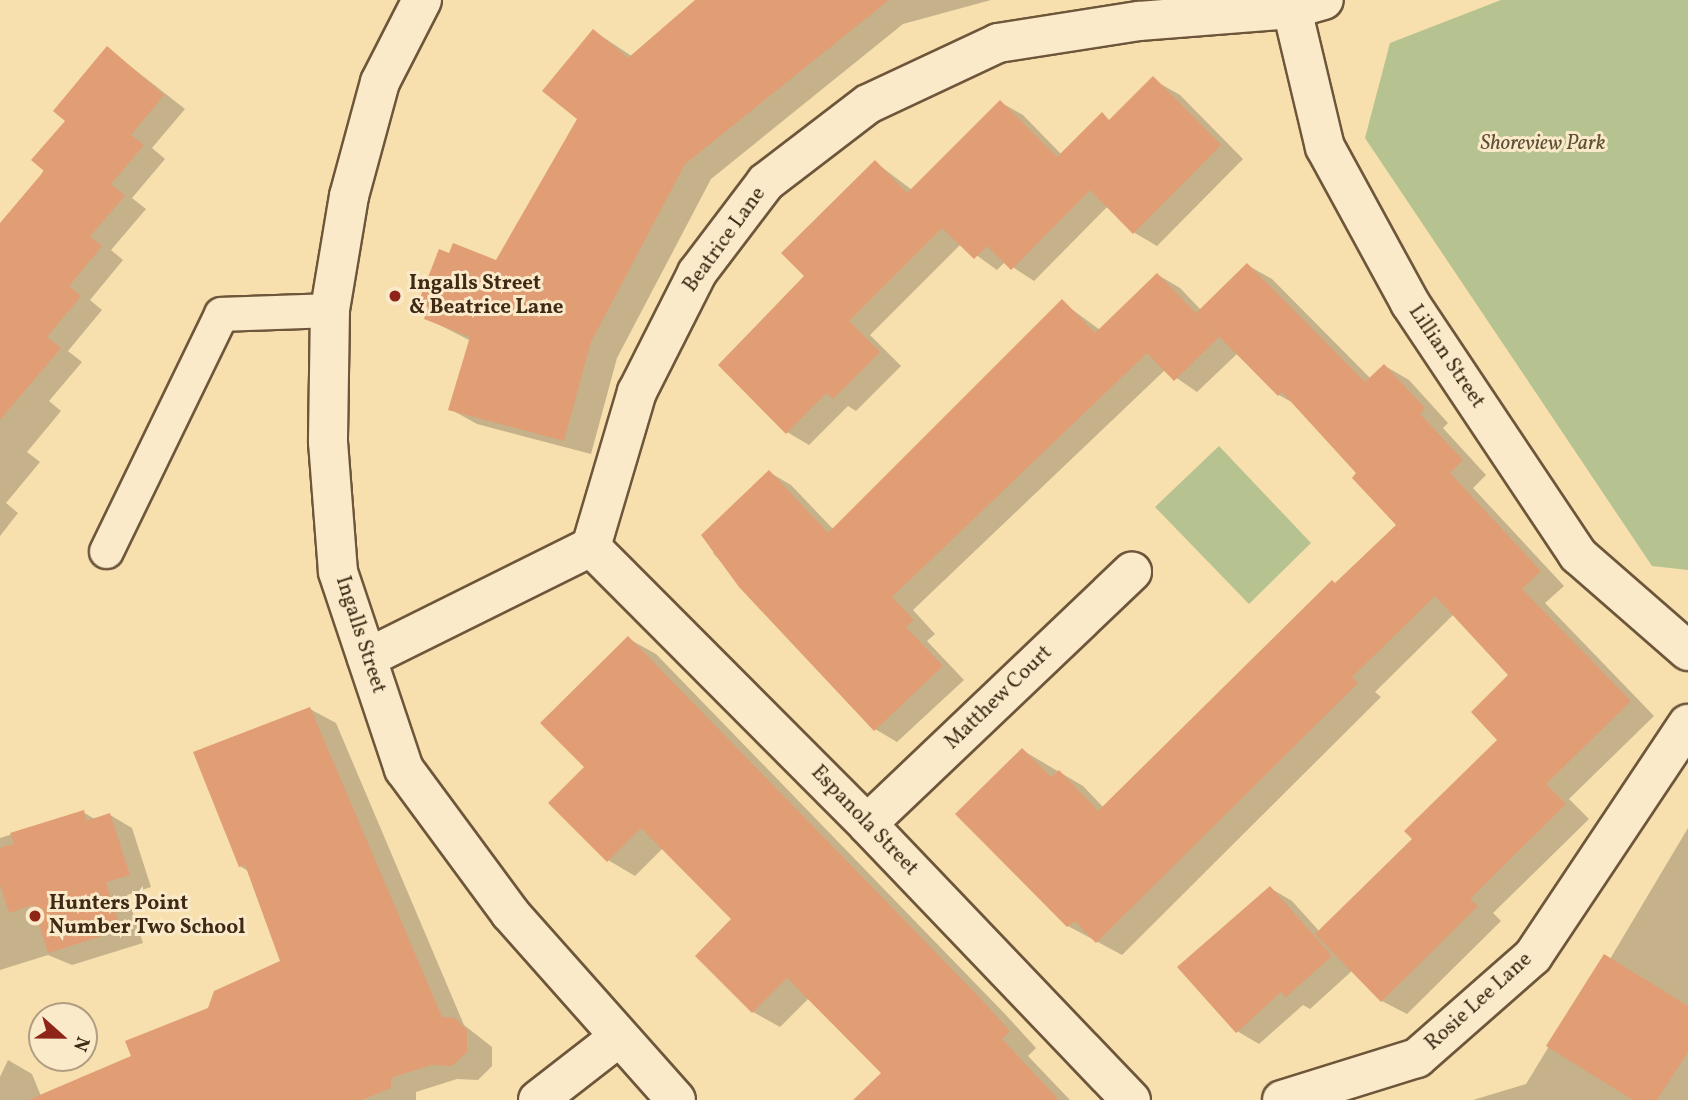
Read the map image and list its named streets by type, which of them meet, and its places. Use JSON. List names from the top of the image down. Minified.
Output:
{"streets":{"street":["Beatrice Lane","Lillian Street","Ingalls Street","Matthew Court","Espanola Street","Rosie Lee Lane"]},"crossings":[["Beatrice Lane","Lillian Street"],["Beatrice Lane","Espanola Street"],["Matthew Court","Espanola Street"]],"parks":["Shoreview Park"],"places":["Ingalls Street & Beatrice Lane","Hunters Point Number Two School"],"north":"right"}
